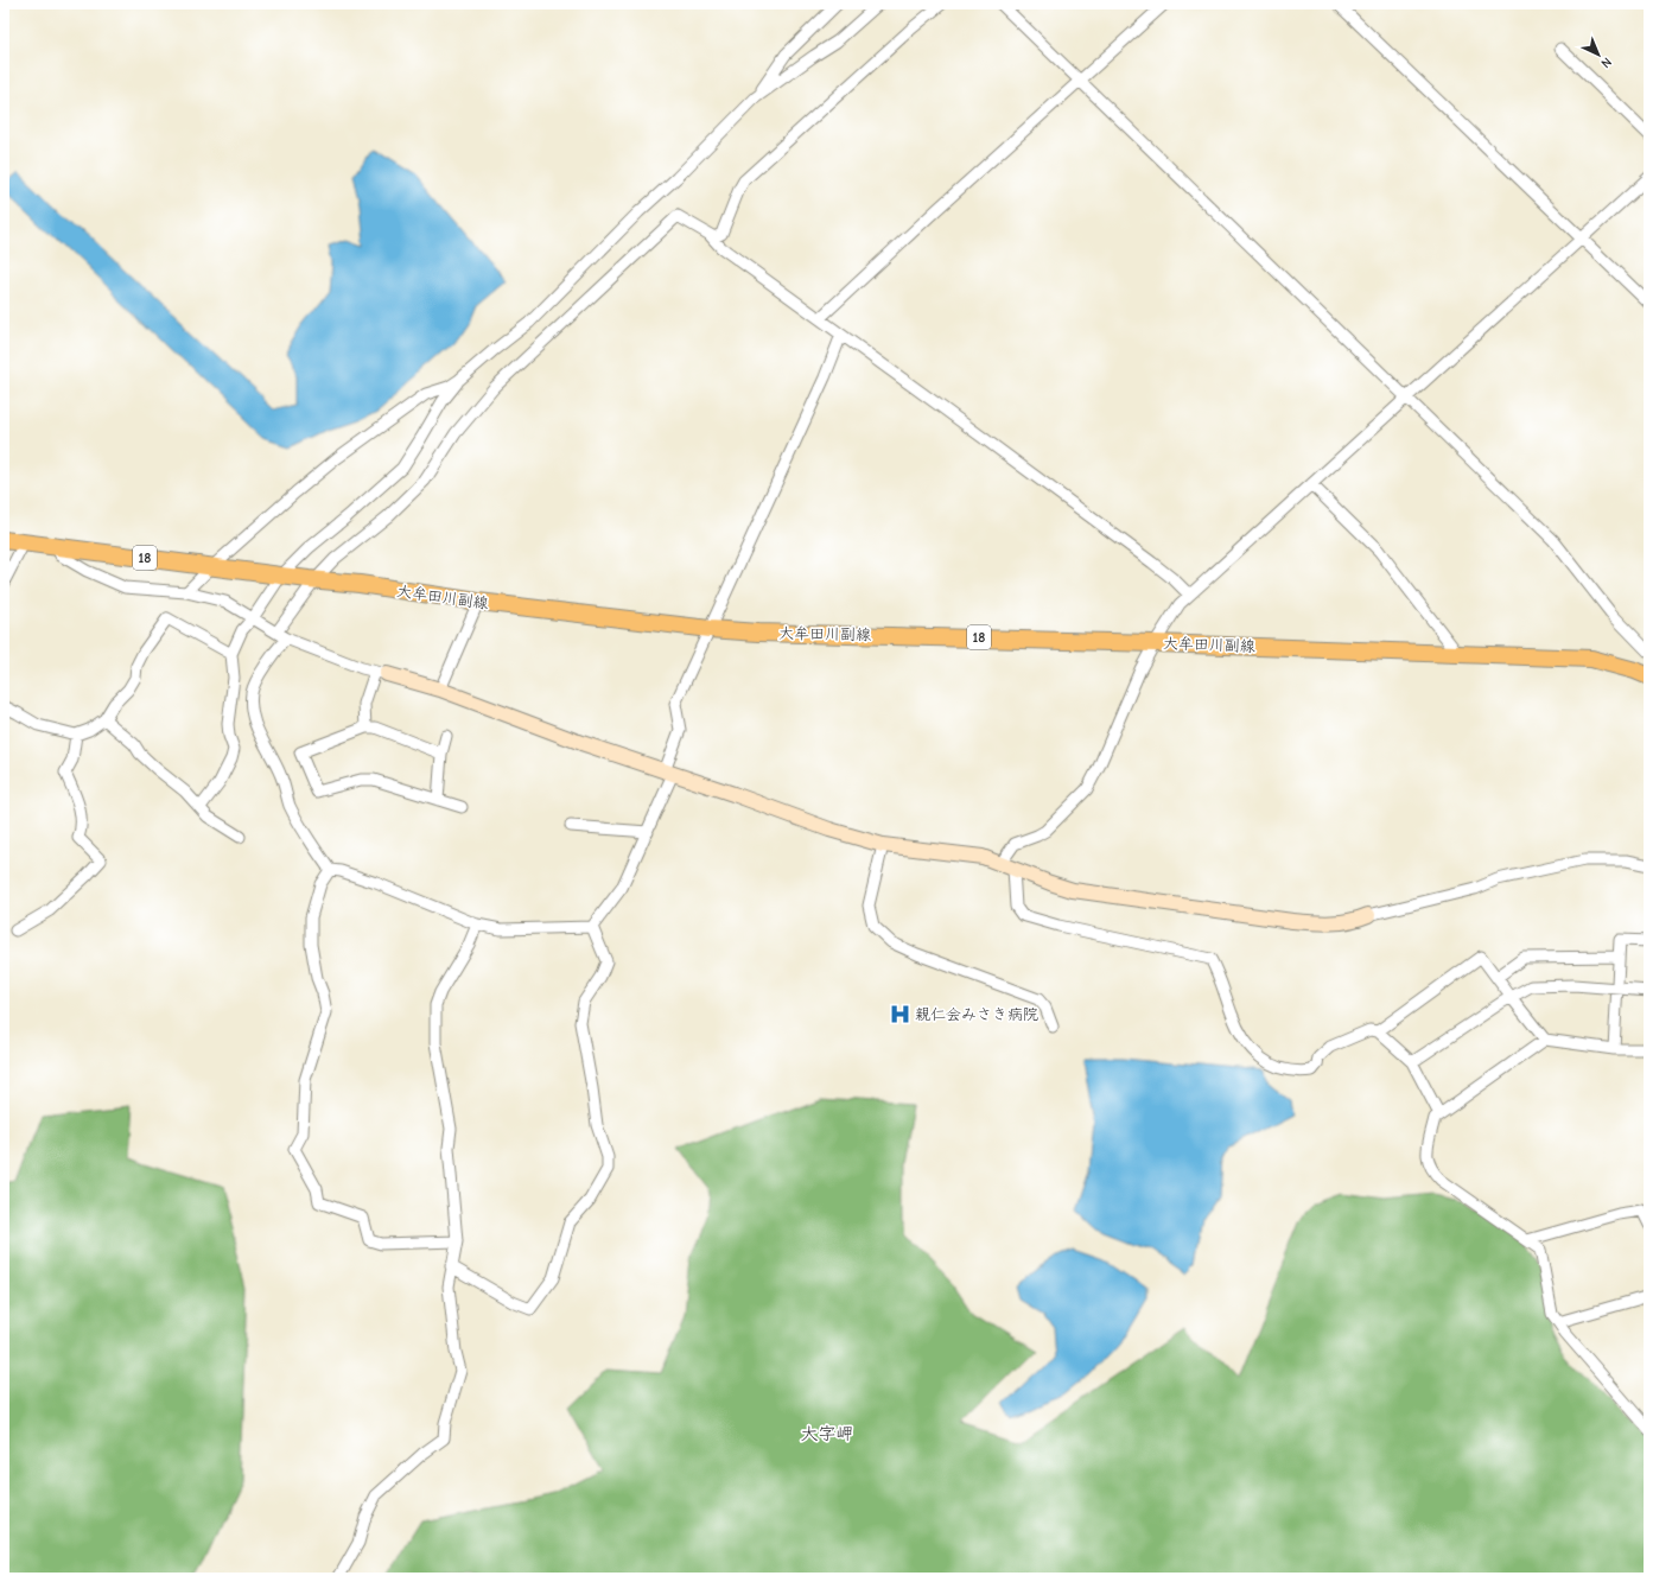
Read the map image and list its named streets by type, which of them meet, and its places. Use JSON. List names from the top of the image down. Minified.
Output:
{"streets":{"main road":["18","大牟田川副線"]},"districts":["大字岬"],"places":{"hospital":["親仁会みさき病院"]},"north":"bottom right"}
